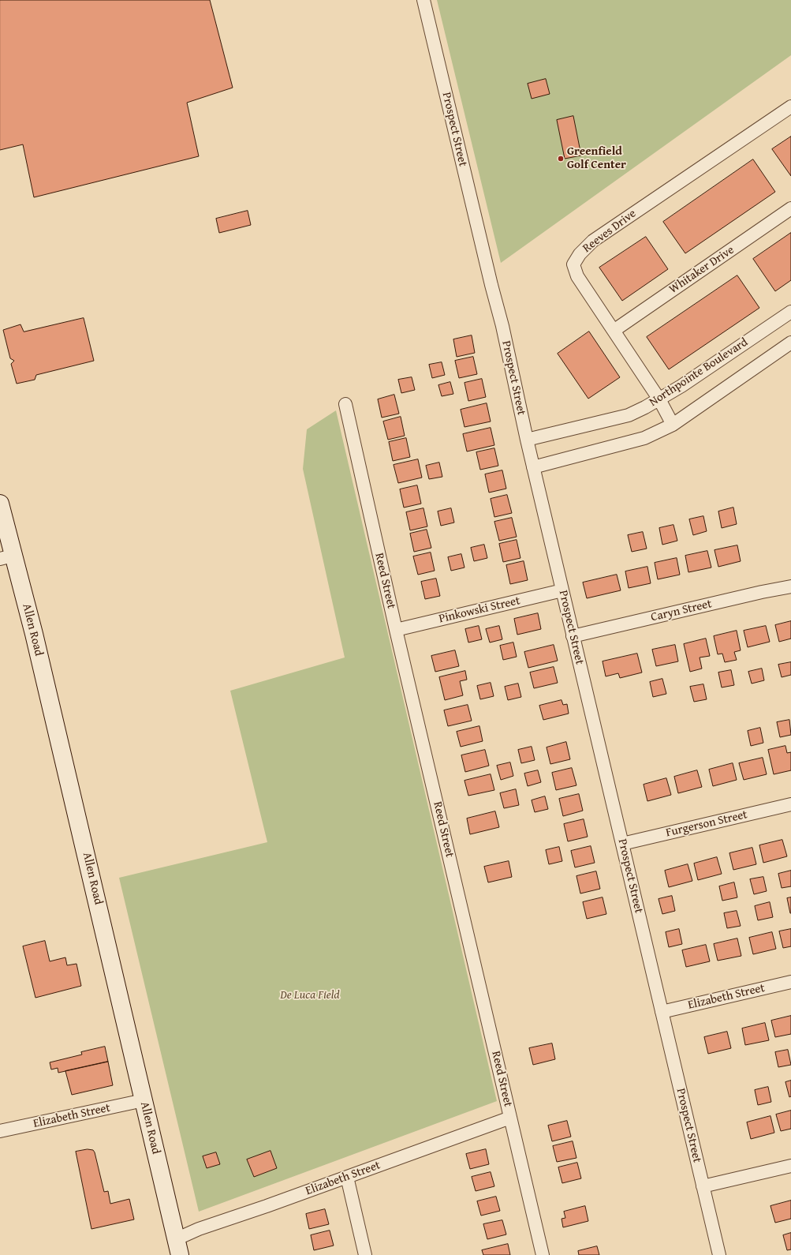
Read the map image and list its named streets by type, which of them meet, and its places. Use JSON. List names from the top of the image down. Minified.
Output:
{"streets":{"main road":["Allen Road"],"street":["Prospect Street","Reeves Drive","Whitaker Drive","Northpointe Boulevard","Reed Street","Pinkowski Street","Caryn Street","Furgerson Street","Elizabeth Street"]},"crossings":[["Prospect Street","Northpointe Boulevard"],["Prospect Street","Pinkowski Street"],["Prospect Street","Caryn Street"],["Prospect Street","Furgerson Street"],["Prospect Street","Elizabeth Street"],["Reeves Drive","Whitaker Drive"],["Reeves Drive","Northpointe Boulevard"],["Reed Street","Pinkowski Street"],["Reed Street","Elizabeth Street"],["Allen Road","Elizabeth Street"]],"parks":["De Luca Field"],"places":["Greenfield Golf Center"]}
